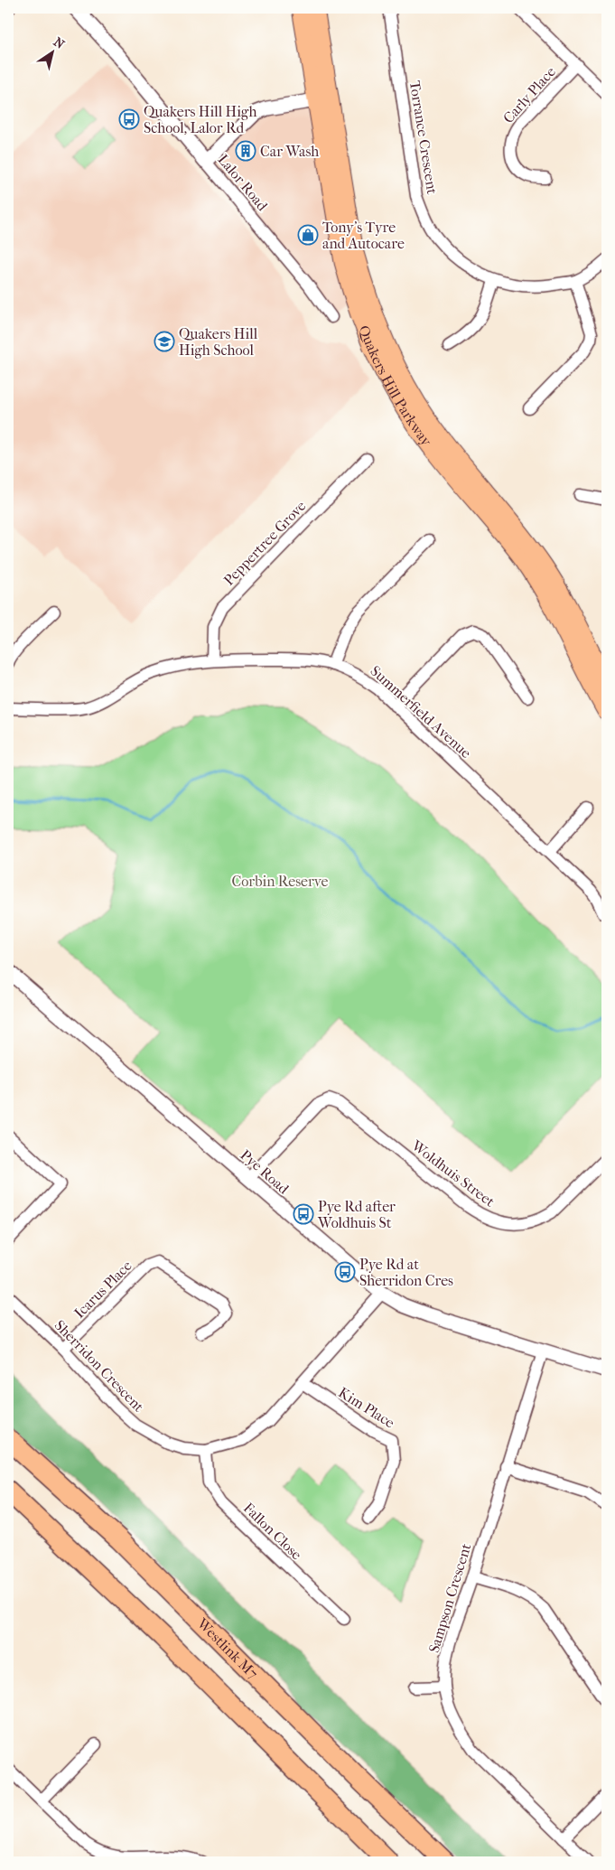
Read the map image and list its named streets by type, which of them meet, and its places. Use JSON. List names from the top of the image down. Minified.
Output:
{"streets":{"highway":["Westlink M7"],"main road":["Quakers Hill Parkway"],"street":["Carly Place","Torrance Crescent","Lalor Road","Peppertree Grove","Summerfield Avenue","Pye Road","Woldhuis Street","Icarus Place","Sherridon Crescent","Kim Place","Fallon Close","Sampson Crescent"]},"crossings":[["Peppertree Grove","Summerfield Avenue"],["Pye Road","Woldhuis Street"],["Pye Road","Sherridon Crescent"],["Pye Road","Sampson Crescent"],["Icarus Place","Sherridon Crescent"],["Sherridon Crescent","Kim Place"],["Sherridon Crescent","Fallon Close"]],"parks":["Corbin Reserve"],"places":{"bus stop":["Quakers Hill High School, Lalor Rd","Pye Rd after Woldhuis St","Pye Rd at Sherridon Cres"],"building":["Car Wash"],"shop":["Tony's Tyre and Autocare"],"school or university":["Quakers Hill High School"]},"north":"top right"}
